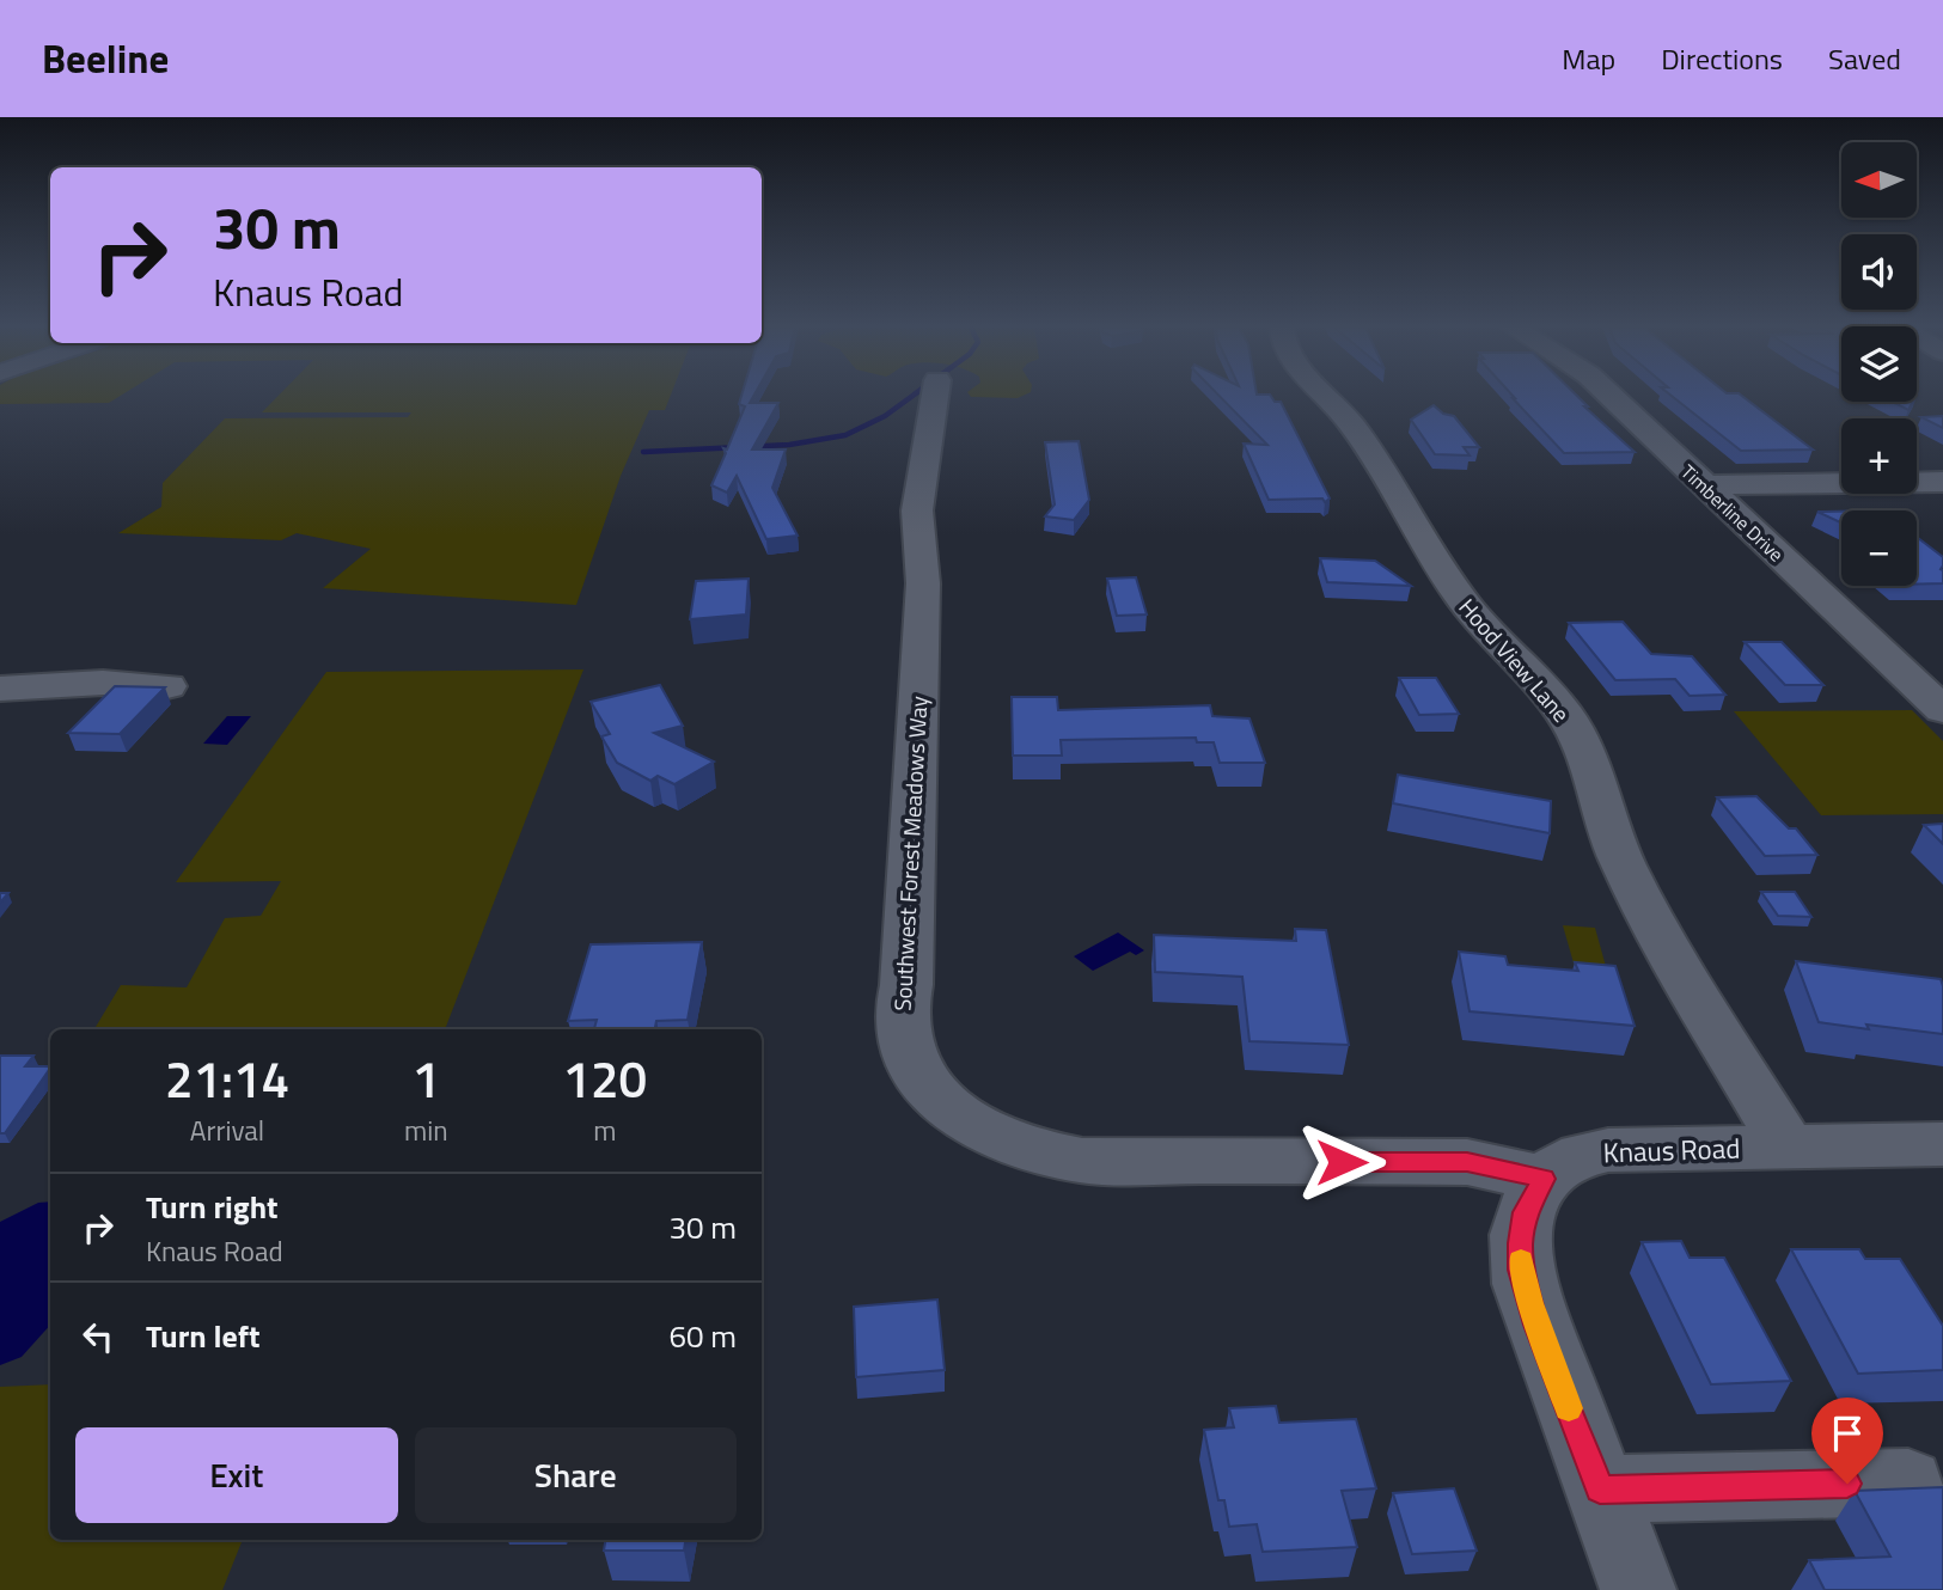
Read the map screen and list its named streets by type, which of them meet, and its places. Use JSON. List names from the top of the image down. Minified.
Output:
{"streets":{"street":["Timberline Drive","Hood View Lane","Southwest Forest Meadows Way","Knaus Road"]},"crossings":[["Hood View Lane","Knaus Road"],["Southwest Forest Meadows Way","Knaus Road"]],"north":"left","page":{"header":"Beeline","nav":["Map","Directions","Saved"],"map_buttons":["+","−"],"turn":["30 m","Knaus Road"],"eta":["21:14","Arrival","1","min","120","m"],"list":[{"name":"Turn right","note":"Knaus Road","value":"30 m"},{"name":"Turn left","value":"60 m"}],"buttons":["Exit","Share"]}}
